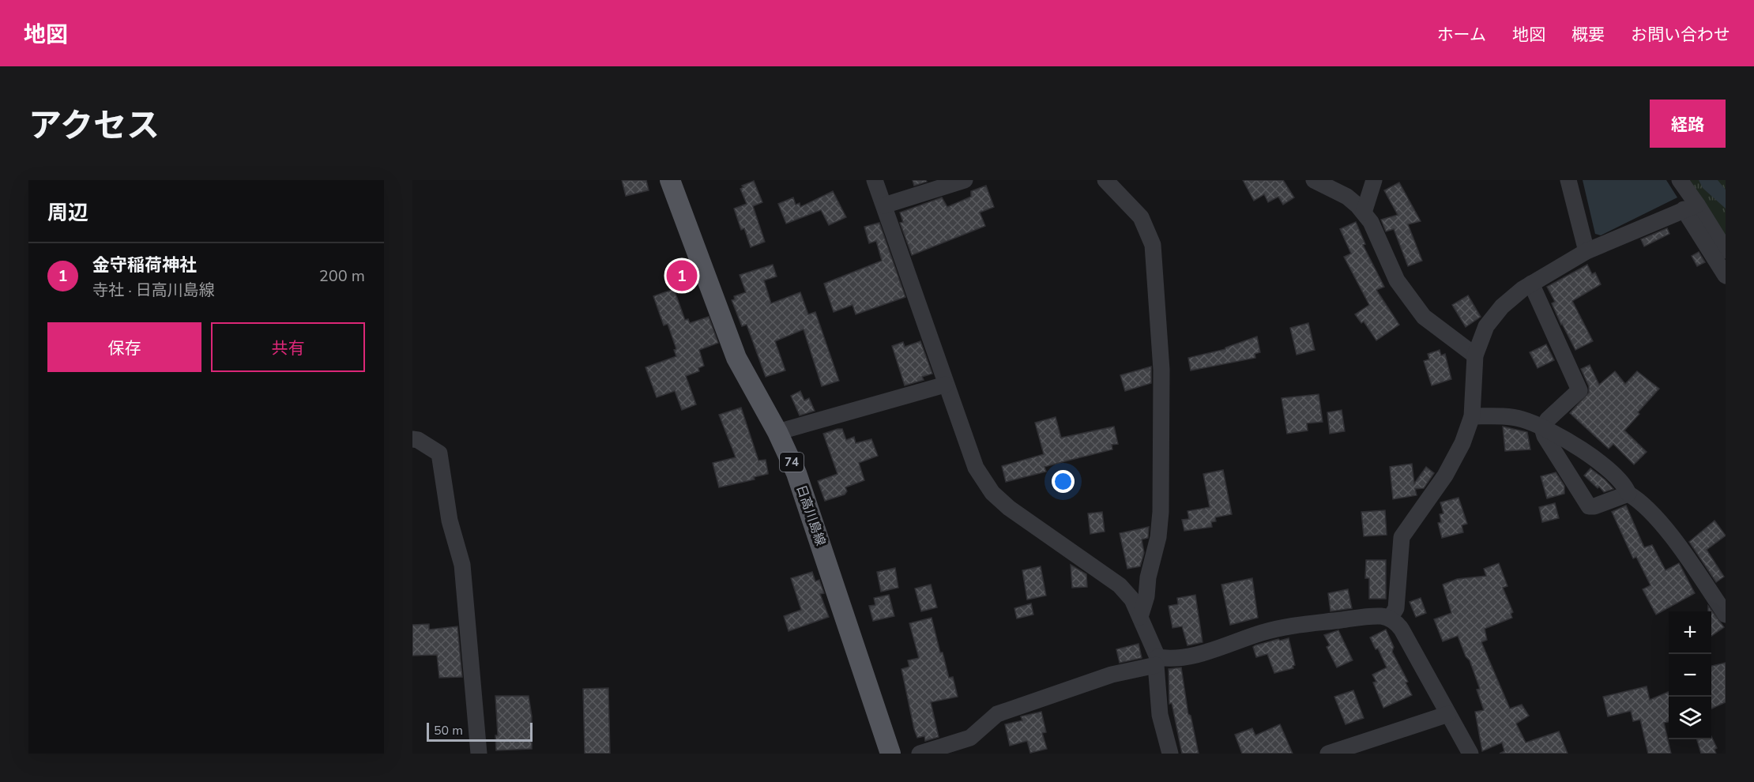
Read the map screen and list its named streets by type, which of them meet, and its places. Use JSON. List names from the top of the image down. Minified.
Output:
{"streets":{"main road":["74","日高川島線"]},"scale_bar":"50 m","page":{"header":"地図","nav":["ホーム","地図","概要","お問い合わせ"],"title":"アクセス","buttons":["経路",["保存","共有"]],"heading":"周辺","list":[{"mark":"1","name":"金守稲荷神社","note":"寺社 · 日高川島線","value":"200 m"}],"pins":"1","map_buttons":["+","−"],"scale":"50 m"}}
